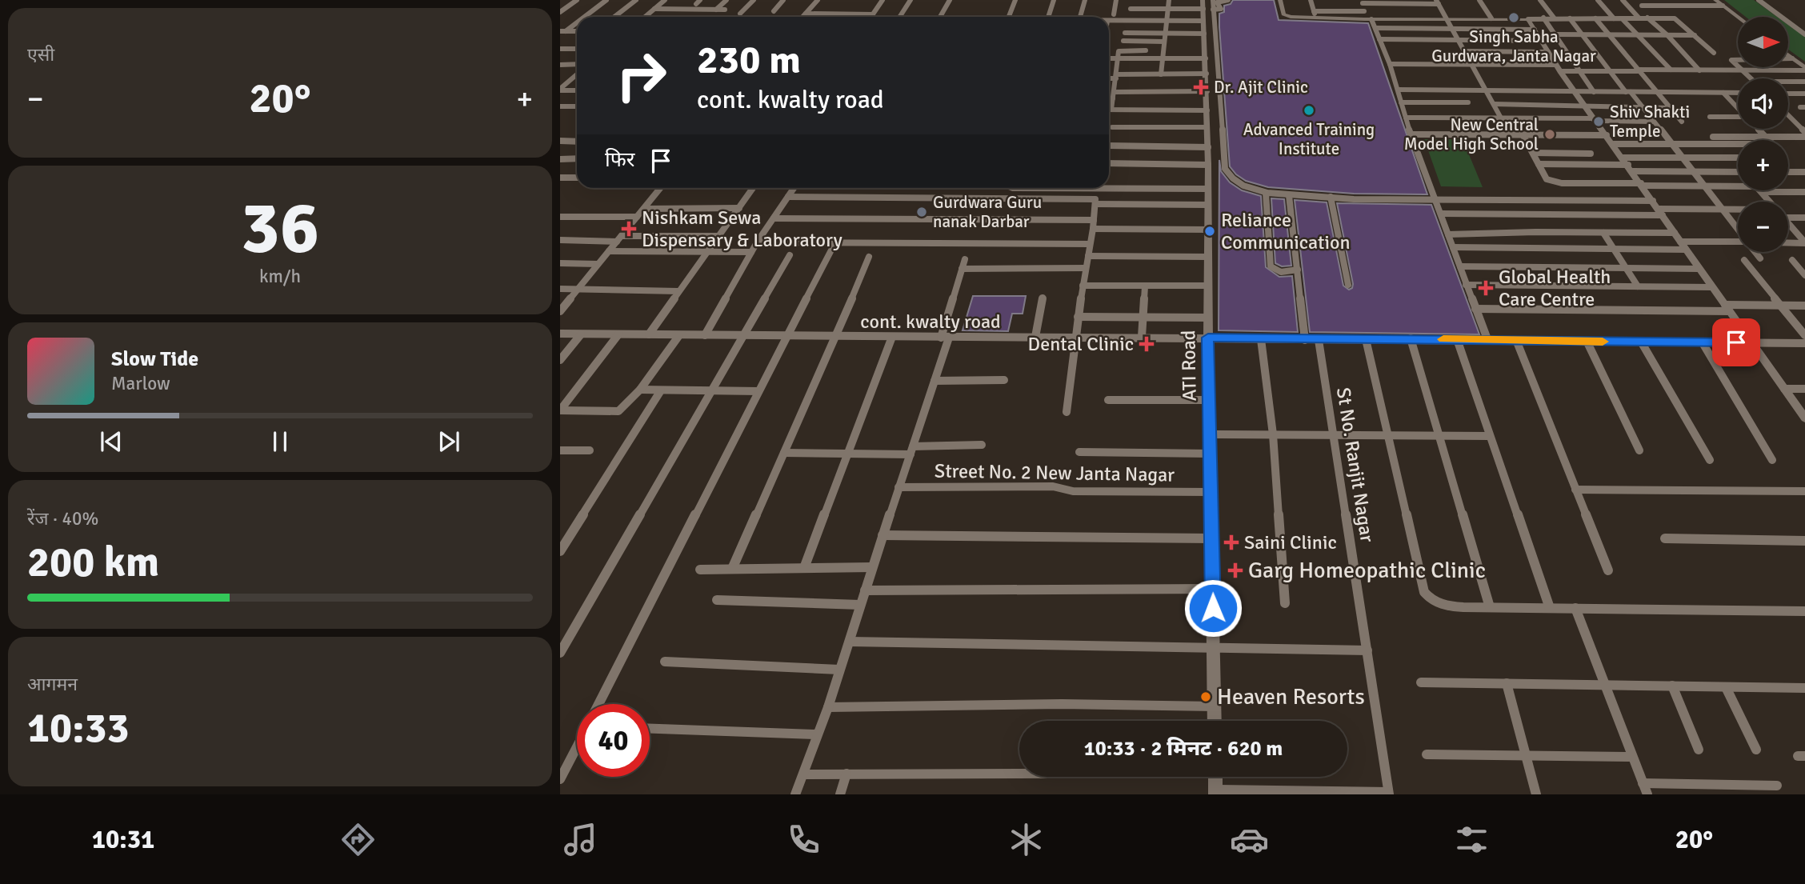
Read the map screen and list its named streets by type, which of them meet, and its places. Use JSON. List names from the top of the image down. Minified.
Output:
{"streets":{"street":["cont. kwalty road","ATI Road","St No. Ranjit Nagar","Street No. 2 New Janta Nagar"]},"crossings":[["cont. kwalty road","ATI Road"],["cont. kwalty road","St No. Ranjit Nagar"],["ATI Road","Street No. 2 New Janta Nagar"]],"places":{"other":["Singh Sabha Gurdwara, Janta Nagar","Advanced Training Institute","Shiv Shakti Temple","New Central Model High School","Gurdwara Guru nanak Darbar","Reliance Communication","Heaven Resorts"],"health":["Dr. Ajit Clinic","Nishkam Sewa Dispensary & Laboratory","Global Health Care Centre","Dental Clinic","Saini Clinic","Garg Homeopathic Clinic"]},"north":"right","page":{"tile":["एसी",["36","km/h"],["रेंज · 40%","200 km"],["आगमन","10:33"]],"map_buttons":["+","−"],"turn":["230 m","cont. kwalty road"],"heat":["−","20°","+"],"then":"फिर","song":["Slow Tide","Marlow"],"limit":"40","trip":"10:33 · 2 मिनट · 620 m","tabs":["10:31","20°"]}}
